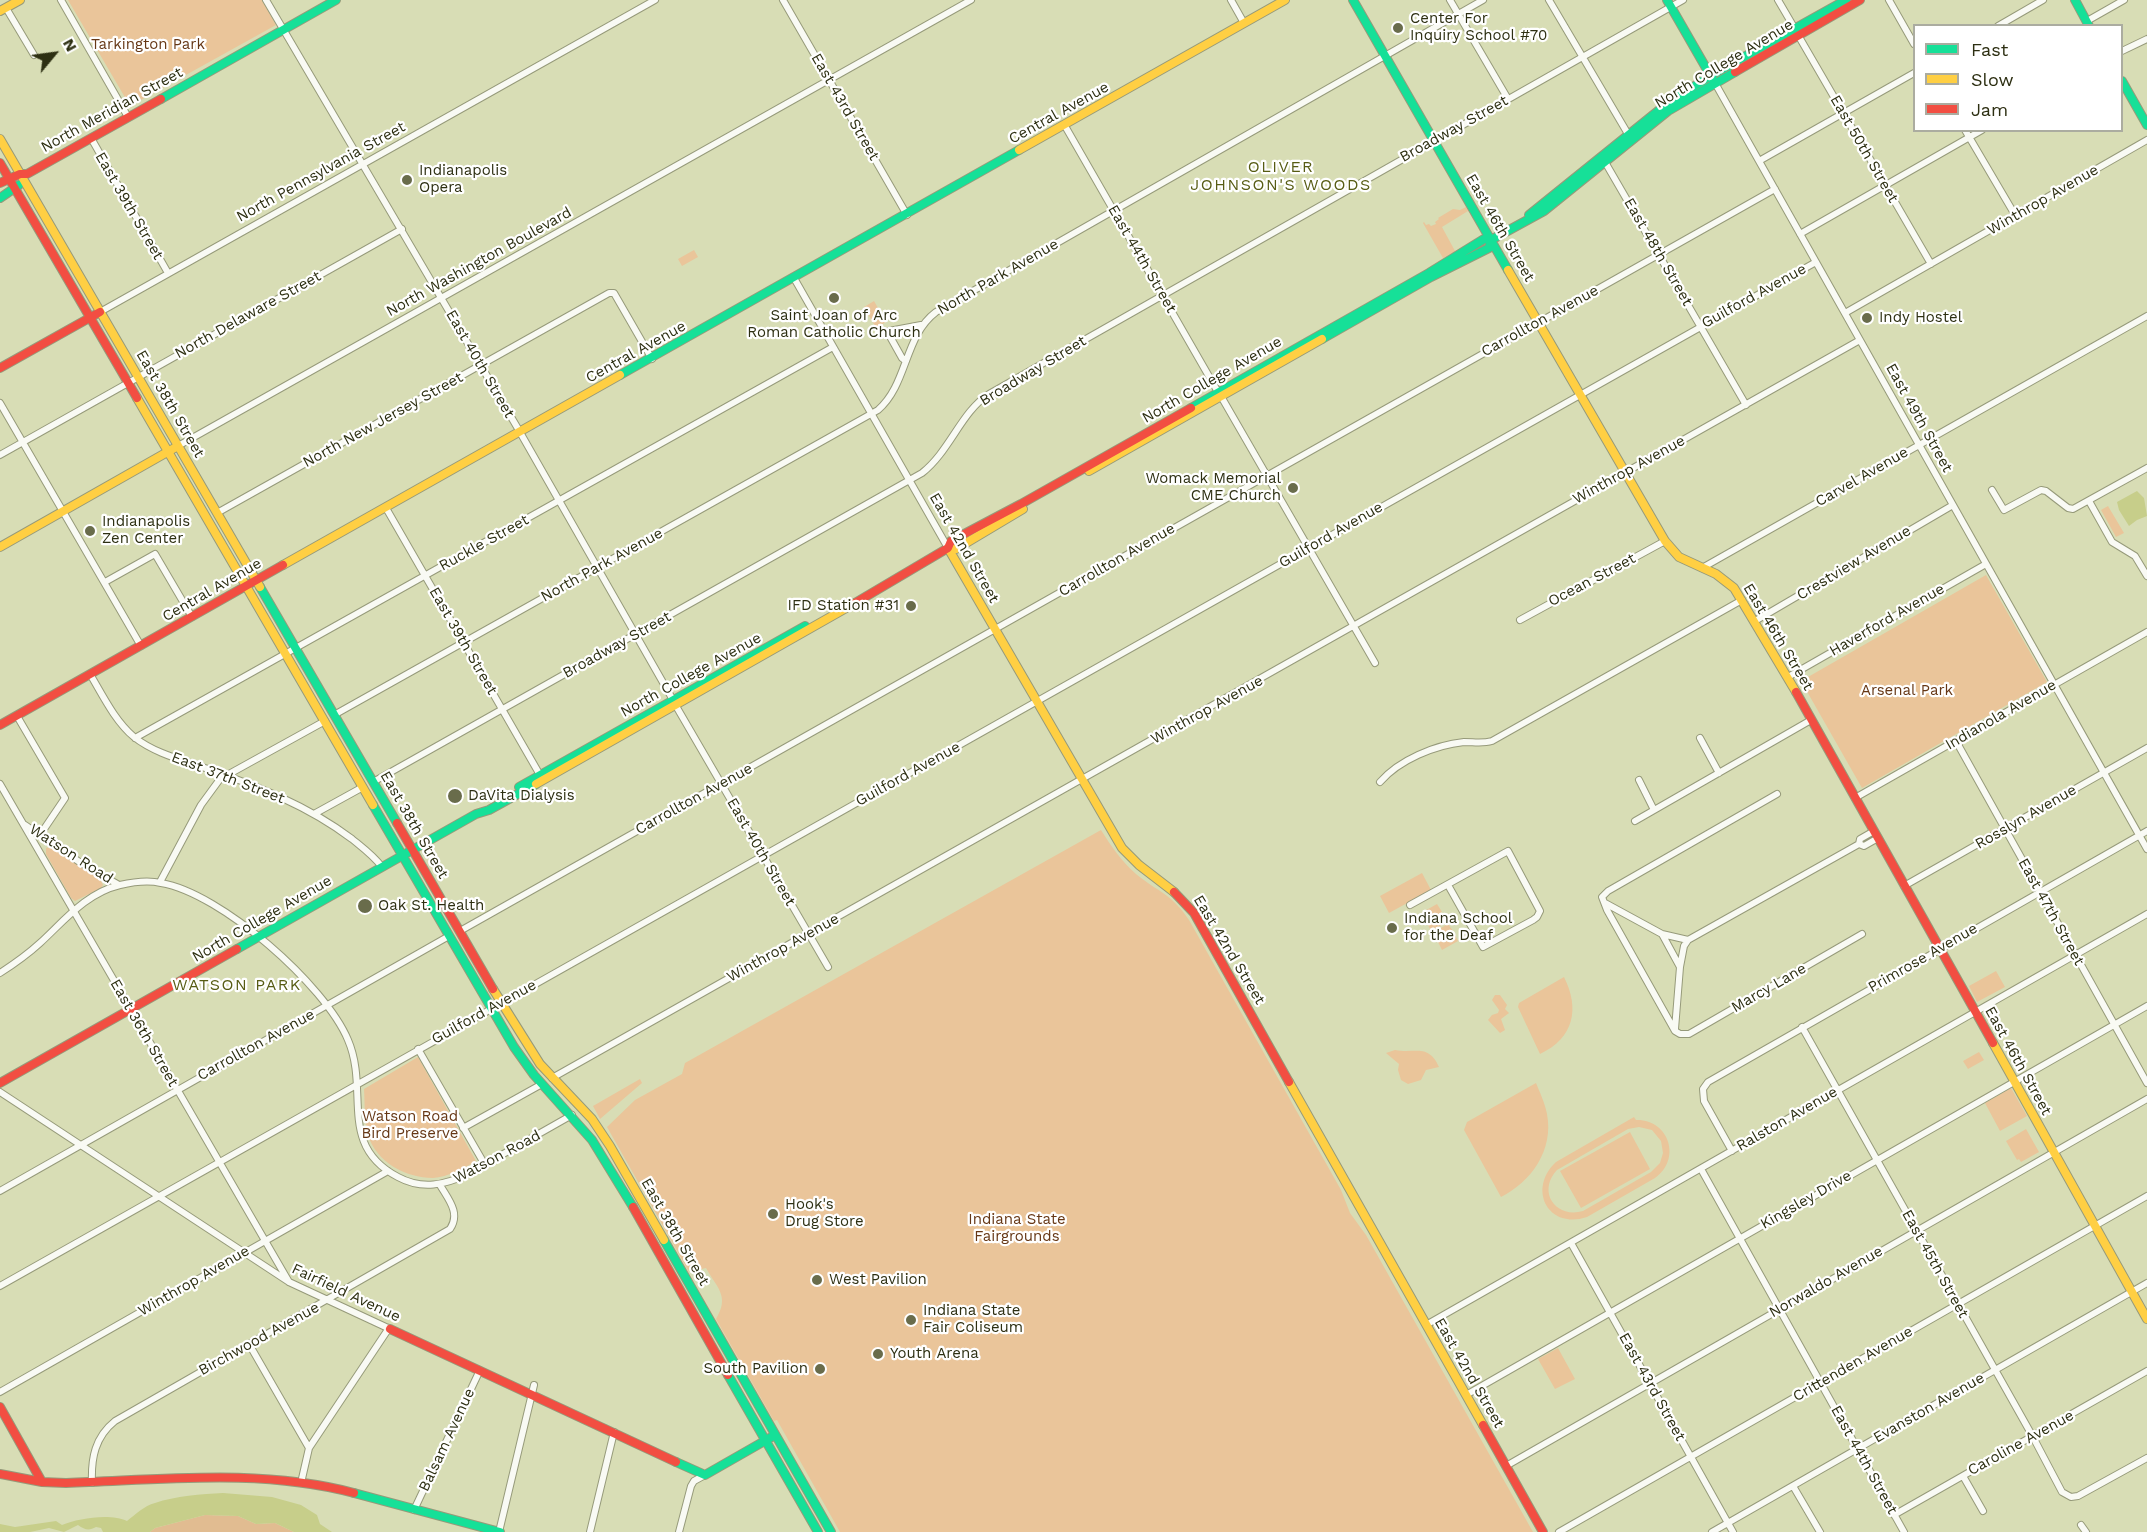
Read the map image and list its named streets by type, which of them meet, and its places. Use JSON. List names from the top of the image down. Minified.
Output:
{"streets":{"main road":["North College Avenue","North Meridian Street","Central Avenue","North Pennsylvania Street","East 46th Street","North Washington Boulevard","East 38th Street","East 49th Street","East 42nd Street","Fairfield Avenue"],"street":["East 43rd Street","Broadway Street","East 50th Street","Winthrop Avenue","East 39th Street","East 48th Street","East 44th Street","North Park Avenue","Guilford Avenue","North Delaware Street","Carrollton Avenue","East 40th Street","North New Jersey Street","Carvel Avenue","Ruckle Street","Crestview Avenue","Ocean Street","Haverford Avenue","Indianola Avenue","East 37th Street","Rosslyn Avenue","Watson Road","East 47th Street","Primrose Avenue","Marcy Lane","East 36th Street","Ralston Avenue","Kingsley Drive","East 45th Street","Norwaldo Avenue","Birchwood Avenue","Crittenden Avenue","Evanston Avenue","Balsam Avenue","Caroline Avenue"]},"crossings":[["North College Avenue","East 50th Street"],["North College Avenue","East 39th Street"],["North College Avenue","East 46th Street"],["North College Avenue","East 48th Street"],["North College Avenue","East 44th Street"],["North College Avenue","East 40th Street"],["North College Avenue","East 38th Street"],["North College Avenue","East 49th Street"],["North College Avenue","East 42nd Street"],["North College Avenue","East 37th Street"],["North College Avenue","Watson Road"],["North College Avenue","East 36th Street"],["East 43rd Street","Central Avenue"],["East 43rd Street","North Washington Boulevard"],["East 43rd Street","Ralston Avenue"],["East 43rd Street","Kingsley Drive"],["East 43rd Street","Norwaldo Avenue"],["East 43rd Street","Crittenden Avenue"],["East 43rd Street","Evanston Avenue"],["North Meridian Street","East 39th Street"],["North Meridian Street","East 40th Street"],["North Meridian Street","East 38th Street"],["Central Avenue","East 39th Street"],["Central Avenue","East 44th Street"],["Central Avenue","East 40th Street"],["Central Avenue","East 38th Street"],["Central Avenue","North New Jersey Street"],["Central Avenue","East 42nd Street"],["Central Avenue","East 37th Street"],["Broadway Street","East 39th Street"],["Broadway Street","East 46th Street"],["Broadway Street","East 44th Street"],["Broadway Street","East 40th Street"],["Broadway Street","East 38th Street"],["Broadway Street","East 49th Street"],["Broadway Street","East 42nd Street"],["East 50th Street","Winthrop Avenue"],["North Pennsylvania Street","East 39th Street"],["North Pennsylvania Street","East 40th Street"],["North Pennsylvania Street","East 38th Street"],["Winthrop Avenue","East 46th Street"],["Winthrop Avenue","East 48th Street"],["Winthrop Avenue","East 44th Street"],["Winthrop Avenue","East 40th Street"],["Winthrop Avenue","East 38th Street"],["Winthrop Avenue","East 49th Street"],["Winthrop Avenue","East 42nd Street"],["Winthrop Avenue","Watson Road"],["Winthrop Avenue","East 36th Street"],["Winthrop Avenue","Fairfield Avenue"],["East 39th Street","North Park Avenue"],["East 39th Street","Ruckle Street"],["East 46th Street","North Park Avenue"],["East 46th Street","Guilford Avenue"],["East 46th Street","Carrollton Avenue"],["East 46th Street","Carvel Avenue"],["East 46th Street","Crestview Avenue"],["East 46th Street","Ocean Street"],["East 46th Street","Haverford Avenue"],["East 46th Street","Indianola Avenue"],["East 46th Street","Rosslyn Avenue"],["East 46th Street","Primrose Avenue"],["East 46th Street","Ralston Avenue"],["East 46th Street","Kingsley Drive"],["East 46th Street","Norwaldo Avenue"],["East 46th Street","Crittenden Avenue"],["East 46th Street","Evanston Avenue"],["East 48th Street","Guilford Avenue"],["East 48th Street","Carrollton Avenue"],["East 44th Street","North Park Avenue"],["East 44th Street","Guilford Avenue"],["East 44th Street","Carrollton Avenue"],["East 44th Street","Ralston Avenue"],["East 44th Street","Kingsley Drive"],["East 44th Street","Norwaldo Avenue"],["East 44th Street","Crittenden Avenue"],["East 44th Street","Evanston Avenue"],["East 44th Street","Caroline Avenue"],["North Washington Boulevard","East 40th Street"],["North Washington Boulevard","East 38th Street"],["North Park Avenue","East 40th Street"],["North Park Avenue","East 38th Street"],["North Park Avenue","East 42nd Street"],["Guilford Avenue","East 40th Street"],["Guilford Avenue","East 38th Street"],["Guilford Avenue","East 49th Street"],["Guilford Avenue","East 42nd Street"],["Guilford Avenue","Watson Road"],["Guilford Avenue","East 36th Street"],["Guilford Avenue","Fairfield Avenue"],["North Delaware Street","East 40th Street"],["North Delaware Street","East 38th Street"],["Carrollton Avenue","East 40th Street"],["Carrollton Avenue","East 38th Street"],["Carrollton Avenue","East 49th Street"],["Carrollton Avenue","East 42nd Street"],["Carrollton Avenue","Watson Road"],["Carrollton Avenue","East 36th Street"],["Carrollton Avenue","Fairfield Avenue"],["East 40th Street","North New Jersey Street"],["East 40th Street","Ruckle Street"],["East 38th Street","North New Jersey Street"],["East 38th Street","Ruckle Street"],["East 38th Street","Watson Road"],["East 49th Street","Carvel Avenue"],["East 49th Street","Crestview Avenue"],["East 49th Street","Haverford Avenue"],["East 49th Street","Indianola Avenue"],["East 49th Street","Rosslyn Avenue"],["East 49th Street","Primrose Avenue"],["Ruckle Street","East 42nd Street"],["Ruckle Street","East 37th Street"],["East 42nd Street","Ralston Avenue"],["East 42nd Street","Kingsley Drive"],["East 42nd Street","Norwaldo Avenue"],["Indianola Avenue","East 47th Street"],["Rosslyn Avenue","East 47th Street"],["Watson Road","East 36th Street"],["Watson Road","Birchwood Avenue"],["East 47th Street","Primrose Avenue"],["East 47th Street","Ralston Avenue"],["East 47th Street","Kingsley Drive"],["Primrose Avenue","Ralston Avenue"],["Primrose Avenue","East 45th Street"],["East 36th Street","Fairfield Avenue"],["Ralston Avenue","East 45th Street"],["Kingsley Drive","East 45th Street"],["East 45th Street","Norwaldo Avenue"],["East 45th Street","Crittenden Avenue"],["East 45th Street","Evanston Avenue"],["East 45th Street","Caroline Avenue"],["Fairfield Avenue","Birchwood Avenue"],["Fairfield Avenue","Balsam Avenue"]],"districts":["OLIVER JOHNSON'S WOODS","WATSON PARK"],"parks":["Tarkington Park","Arsenal Park","Watson Road Bird Preserve","Indiana State Fairgrounds"],"places":["Center For Inquiry School #70","Indianapolis Opera","Saint Joan of Arc Roman Catholic Church","Indy Hostel","Womack Memorial CME Church","Indianapolis Zen Center","IFD Station #31","DaVita Dialysis","Oak St. Health","Indiana School for the Deaf","Hook's Drug Store","West Pavilion","Indiana State Fair Coliseum","Youth Arena","South Pavilion"],"legend":["Fast","Slow","Jam"],"north":"top right"}
